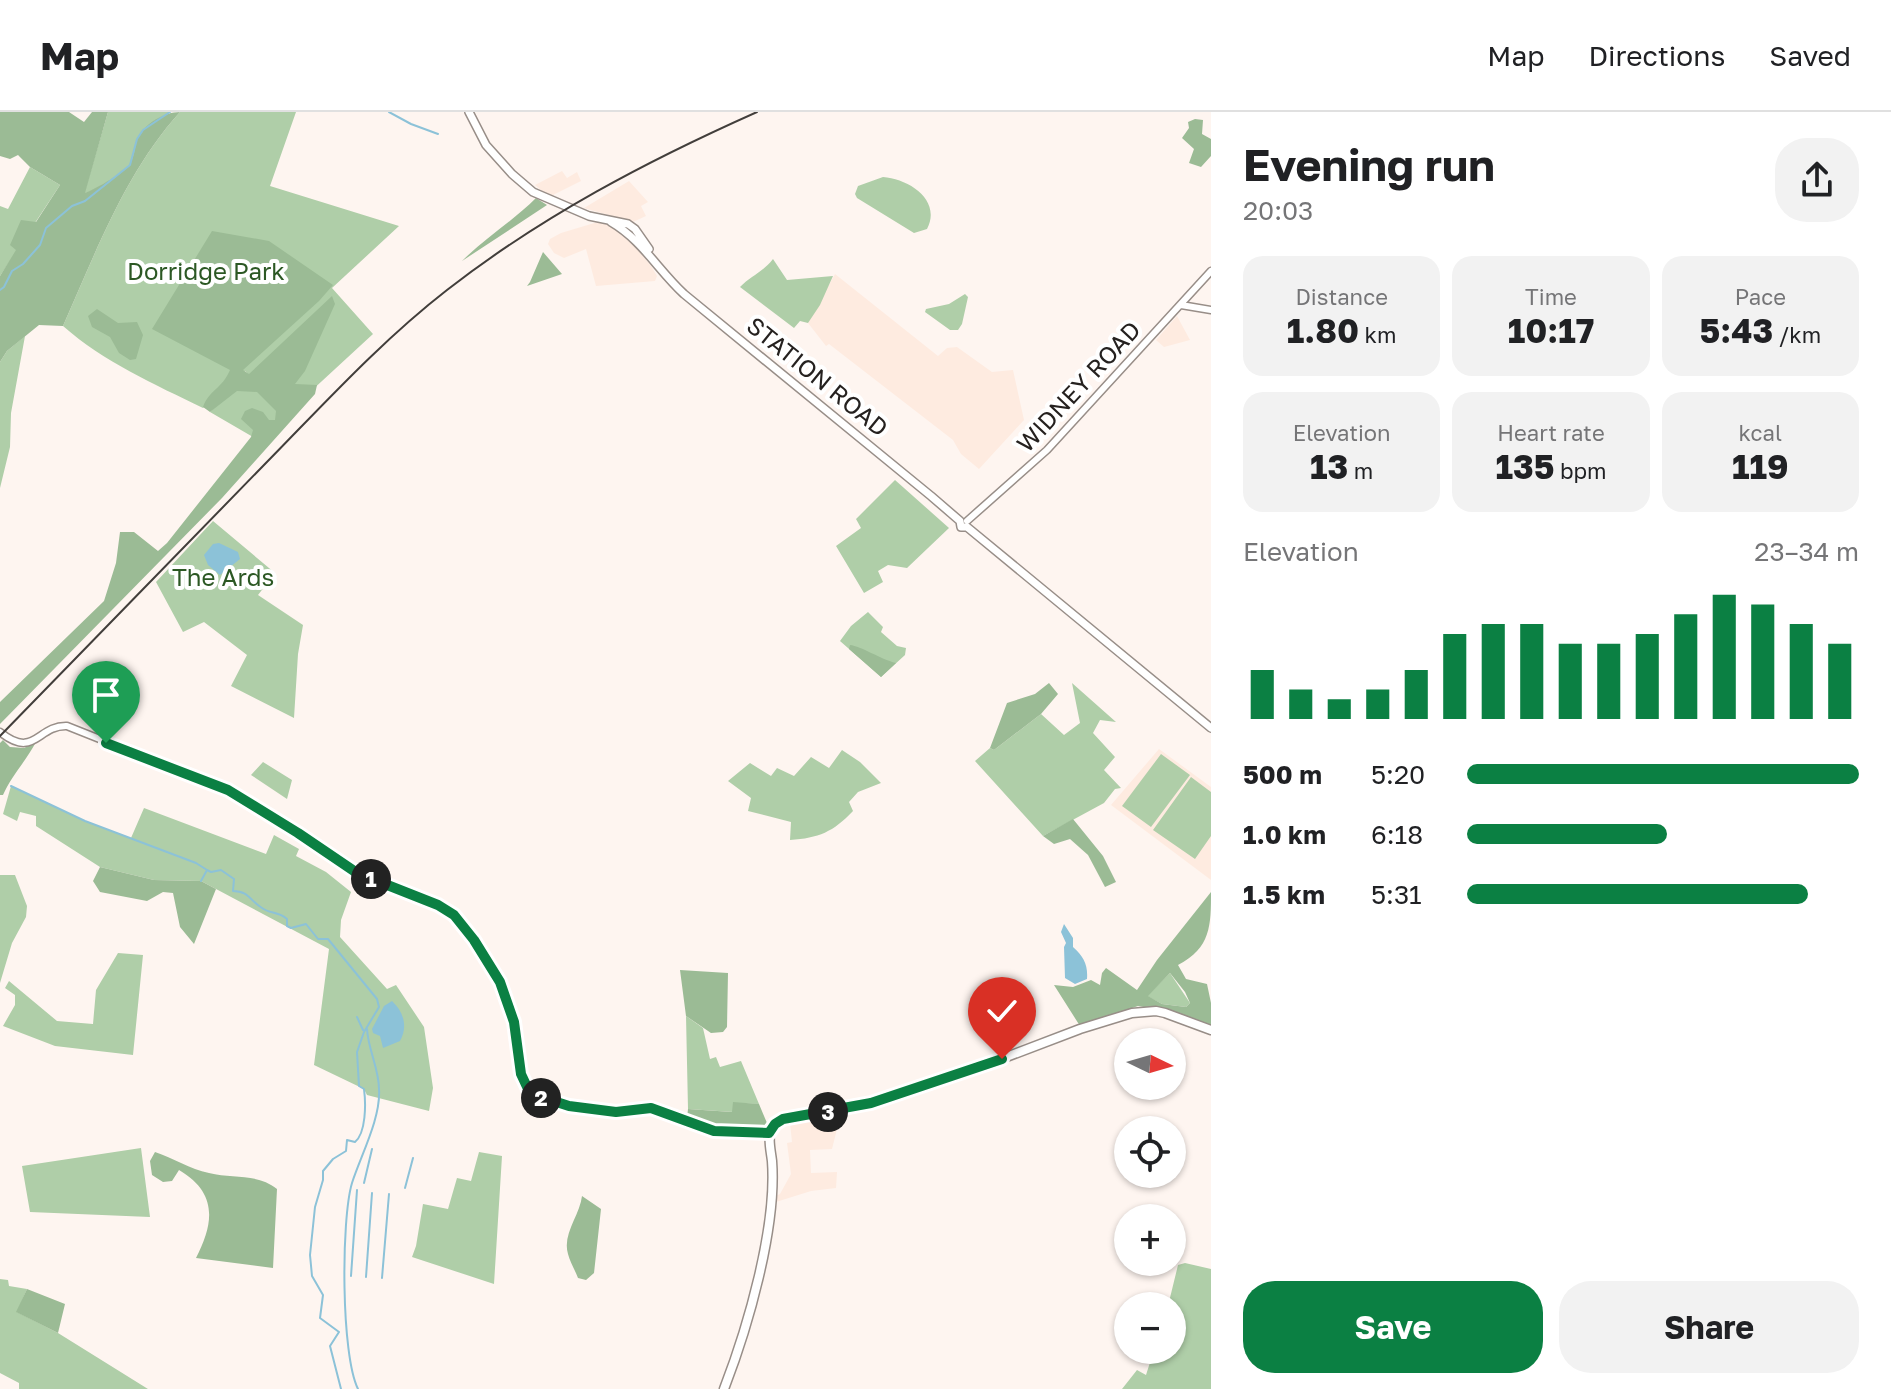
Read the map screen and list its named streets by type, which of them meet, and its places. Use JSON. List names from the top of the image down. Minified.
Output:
{"streets":{"main road":["STATION ROAD"],"street":["WIDNEY ROAD"]},"crossings":[["STATION ROAD","WIDNEY ROAD"]],"parks":["Dorridge Park","The Ards"],"north":"right","page":{"header":"Map","nav":["Map","Directions","Saved"],"heading":["Evening run","20:03"],"stats":[["Distance","1.80 km"],["Time","10:17"],["Pace","5:43 /km"],["Elevation","13 m"],["Heart rate","135 bpm"],["kcal","119"]],"chart":["Elevation","23–34 m"],"list":[{"name":"500 m","note":"5:20"},{"name":"1.0 km","note":"6:18"},{"name":"1.5 km","note":"5:31"}],"pins":["1","2","3"],"map_buttons":["+","−"],"buttons":["Save","Share"]}}
